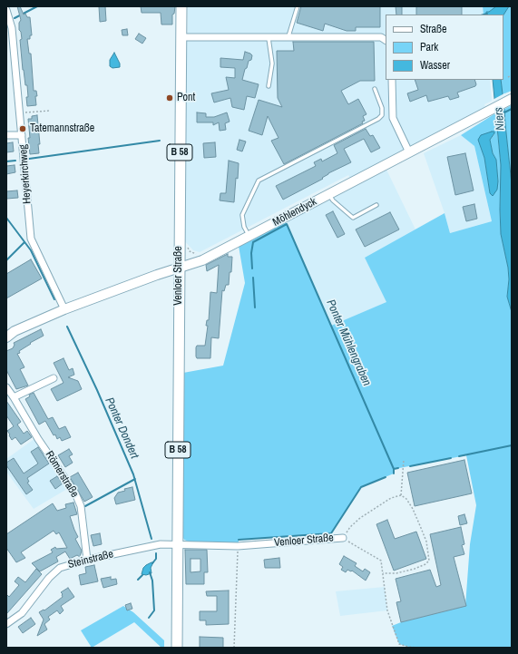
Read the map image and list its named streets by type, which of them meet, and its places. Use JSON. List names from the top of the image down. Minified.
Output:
{"streets":{"main road":["B 58","Venloer Straße"],"street":["Heyerkirchweg","Möhlendyck","Römerstraße","Steinstraße"]},"crossings":[["Möhlendyck","Venloer Straße"],["Venloer Straße","Steinstraße"],["Römerstraße","Steinstraße"]],"water":["Niers","Ponter Mühlengraben","Ponter Dondert"],"places":["Pont","Tatemannstraße"],"legend":["Straße","Park","Wasser"]}
